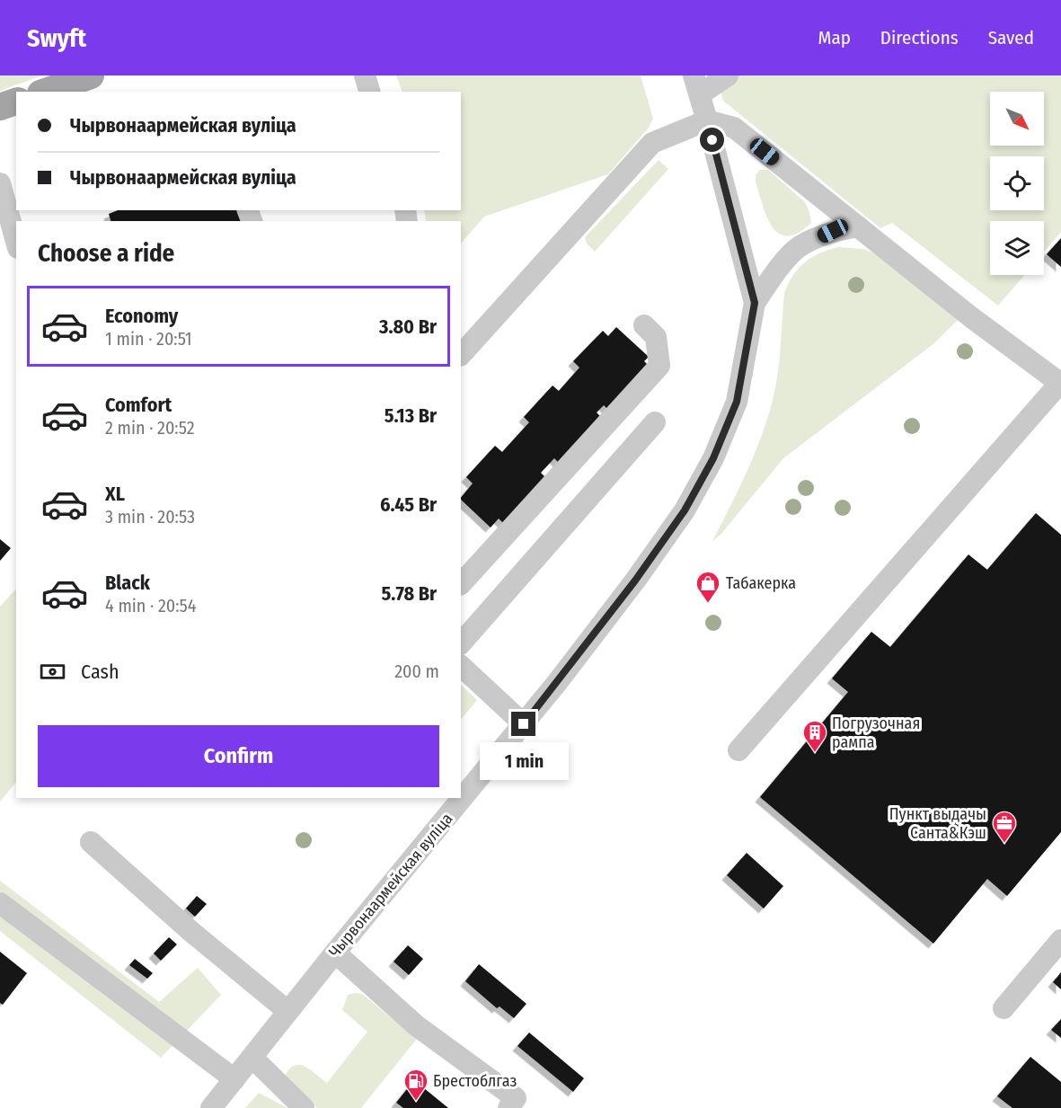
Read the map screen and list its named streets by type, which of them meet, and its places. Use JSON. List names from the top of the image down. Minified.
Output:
{"streets":{"street":["Чырвонаармейская вуліца"]},"places":{"shop":["Табакерка"],"building":["Погрузочная рампа"],"office":["Пункт выдачы Санта&Кэш"],"fuel station":["Брестоблгаз"]},"north":"bottom right","page":{"header":"Swyft","nav":["Map","Directions","Saved"],"banner":["Чырвонаармейская вуліца","Чырвонаармейская вуліца"],"heading":"Choose a ride","list":[{"name":"Economy","note":"1 min · 20:51","value":"3.80 Br"},{"name":"Comfort","note":"2 min · 20:52","value":"5.13 Br"},{"name":"XL","note":"3 min · 20:53","value":"6.45 Br"},{"name":"Black","note":"4 min · 20:54","value":"5.78 Br"}],"pay":["Cash","200 m"],"buttons":"Confirm","bubble":"1 min"}}
